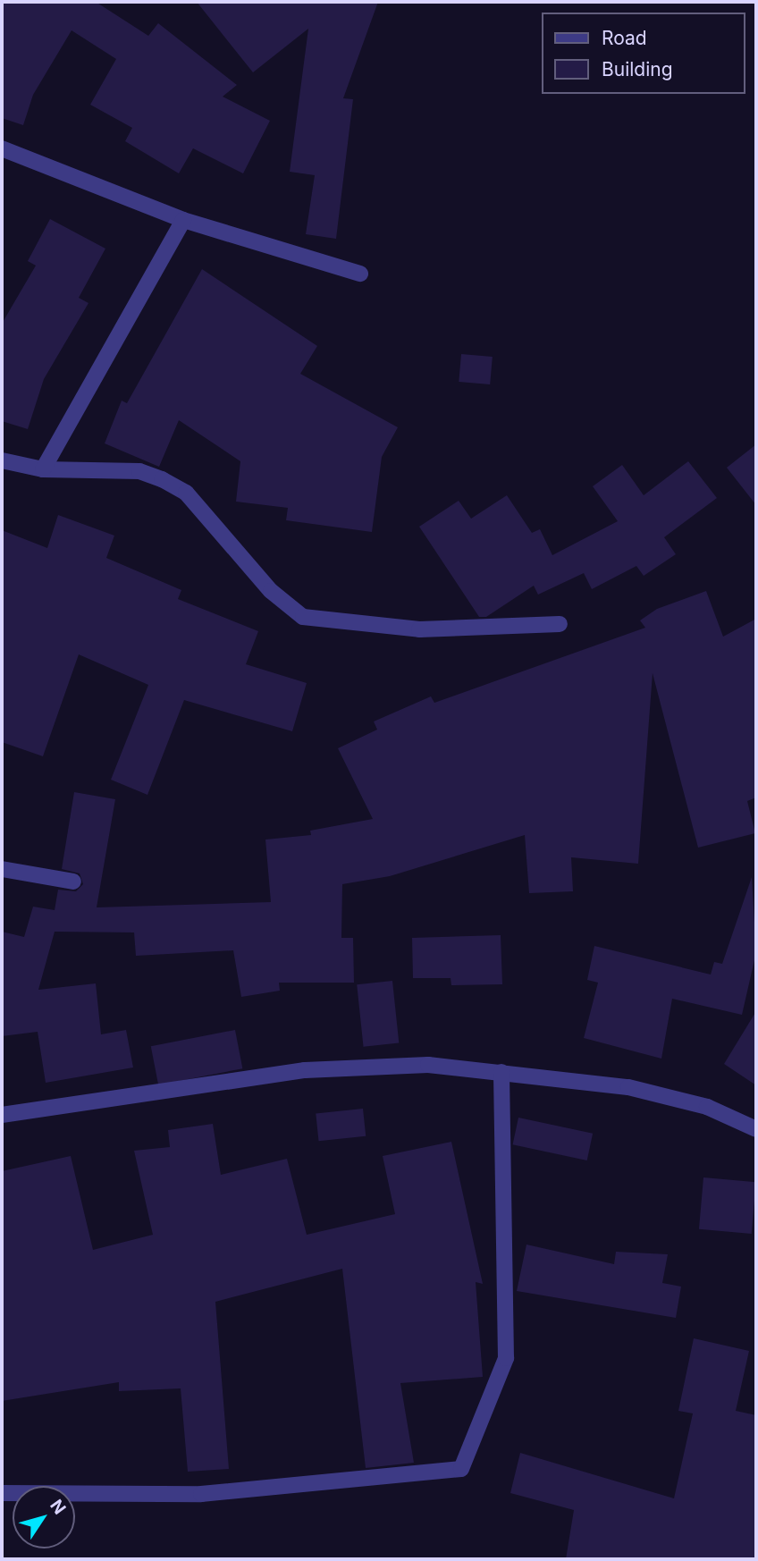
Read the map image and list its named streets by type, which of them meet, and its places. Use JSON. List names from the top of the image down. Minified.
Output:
{"legend":["Road","Building"],"north":"top right"}
